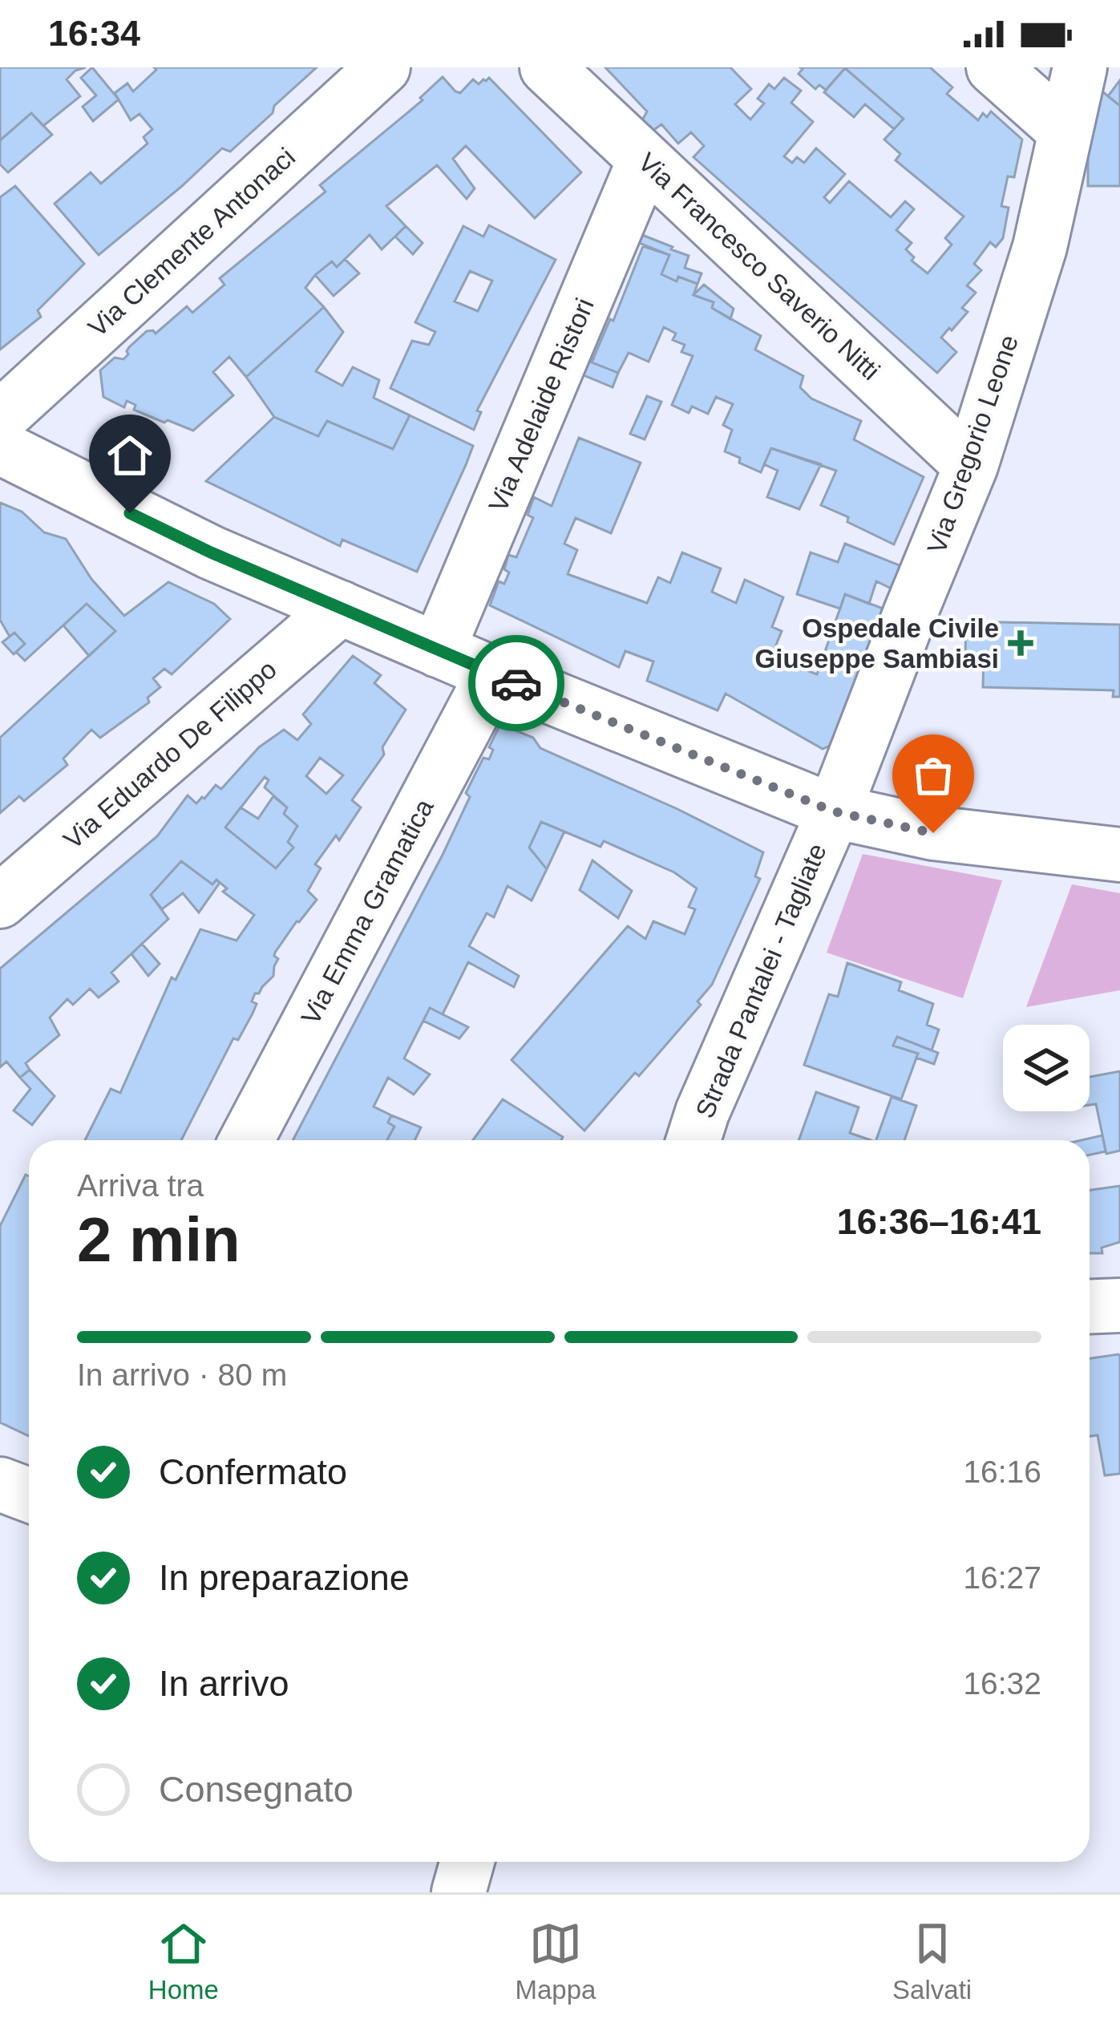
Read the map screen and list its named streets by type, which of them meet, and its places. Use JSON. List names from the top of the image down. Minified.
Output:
{"streets":{"street":["Via Clemente Antonaci","Via Francesco Saverio Nitti","Via Adelaide Ristori","Via Gregorio Leone","Via Eduardo De Filippo","Via Emma Gramatica","Strada Pantalei - Tagliate"]},"crossings":[["Via Francesco Saverio Nitti","Via Adelaide Ristori"],["Via Francesco Saverio Nitti","Via Gregorio Leone"],["Via Gregorio Leone","Strada Pantalei - Tagliate"]],"places":{"health":["Ospedale Civile Giuseppe Sambiasi"]},"page":{"status":"16:34","heading":["2 min","Arriva tra","16:36–16:41"],"bar":"In arrivo · 80 m","list":[["Confermato","16:16"],["In preparazione","16:27"],["In arrivo","16:32"],"Consegnato"],"tabs":["Home","Mappa","Salvati"]}}
